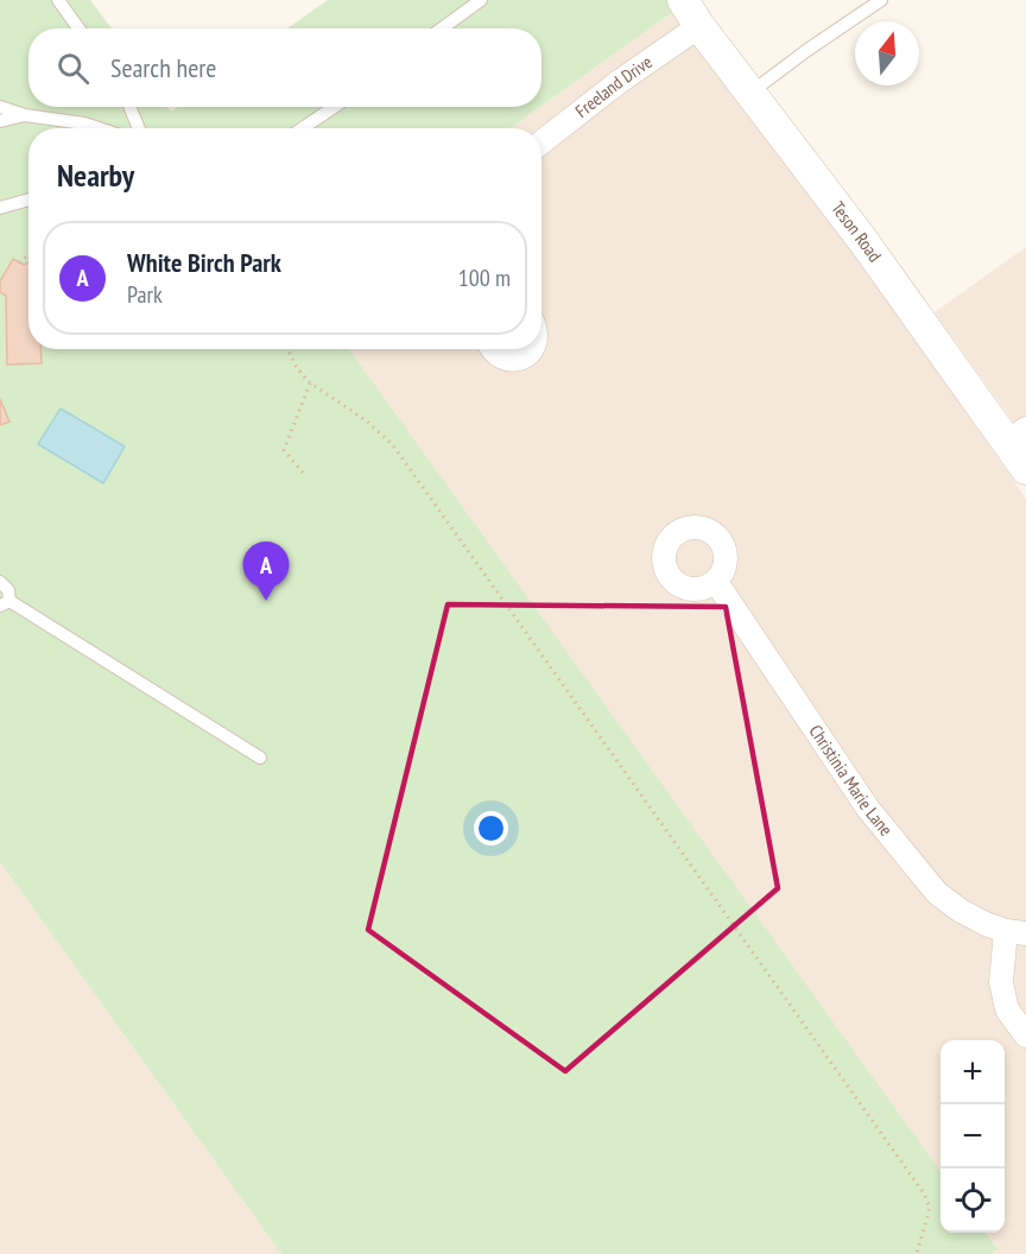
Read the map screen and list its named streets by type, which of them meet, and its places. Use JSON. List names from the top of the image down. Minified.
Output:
{"streets":{"street":["Freeland Drive","Teson Road","Christinia Marie Lane"]},"crossings":[["Freeland Drive","Teson Road"]],"north":"top","page":{"search":"Search here","heading":"Nearby","list":[{"mark":"A","name":"White Birch Park","note":"Park","value":"100 m"}],"pins":"A","map_buttons":["+","−"]}}
